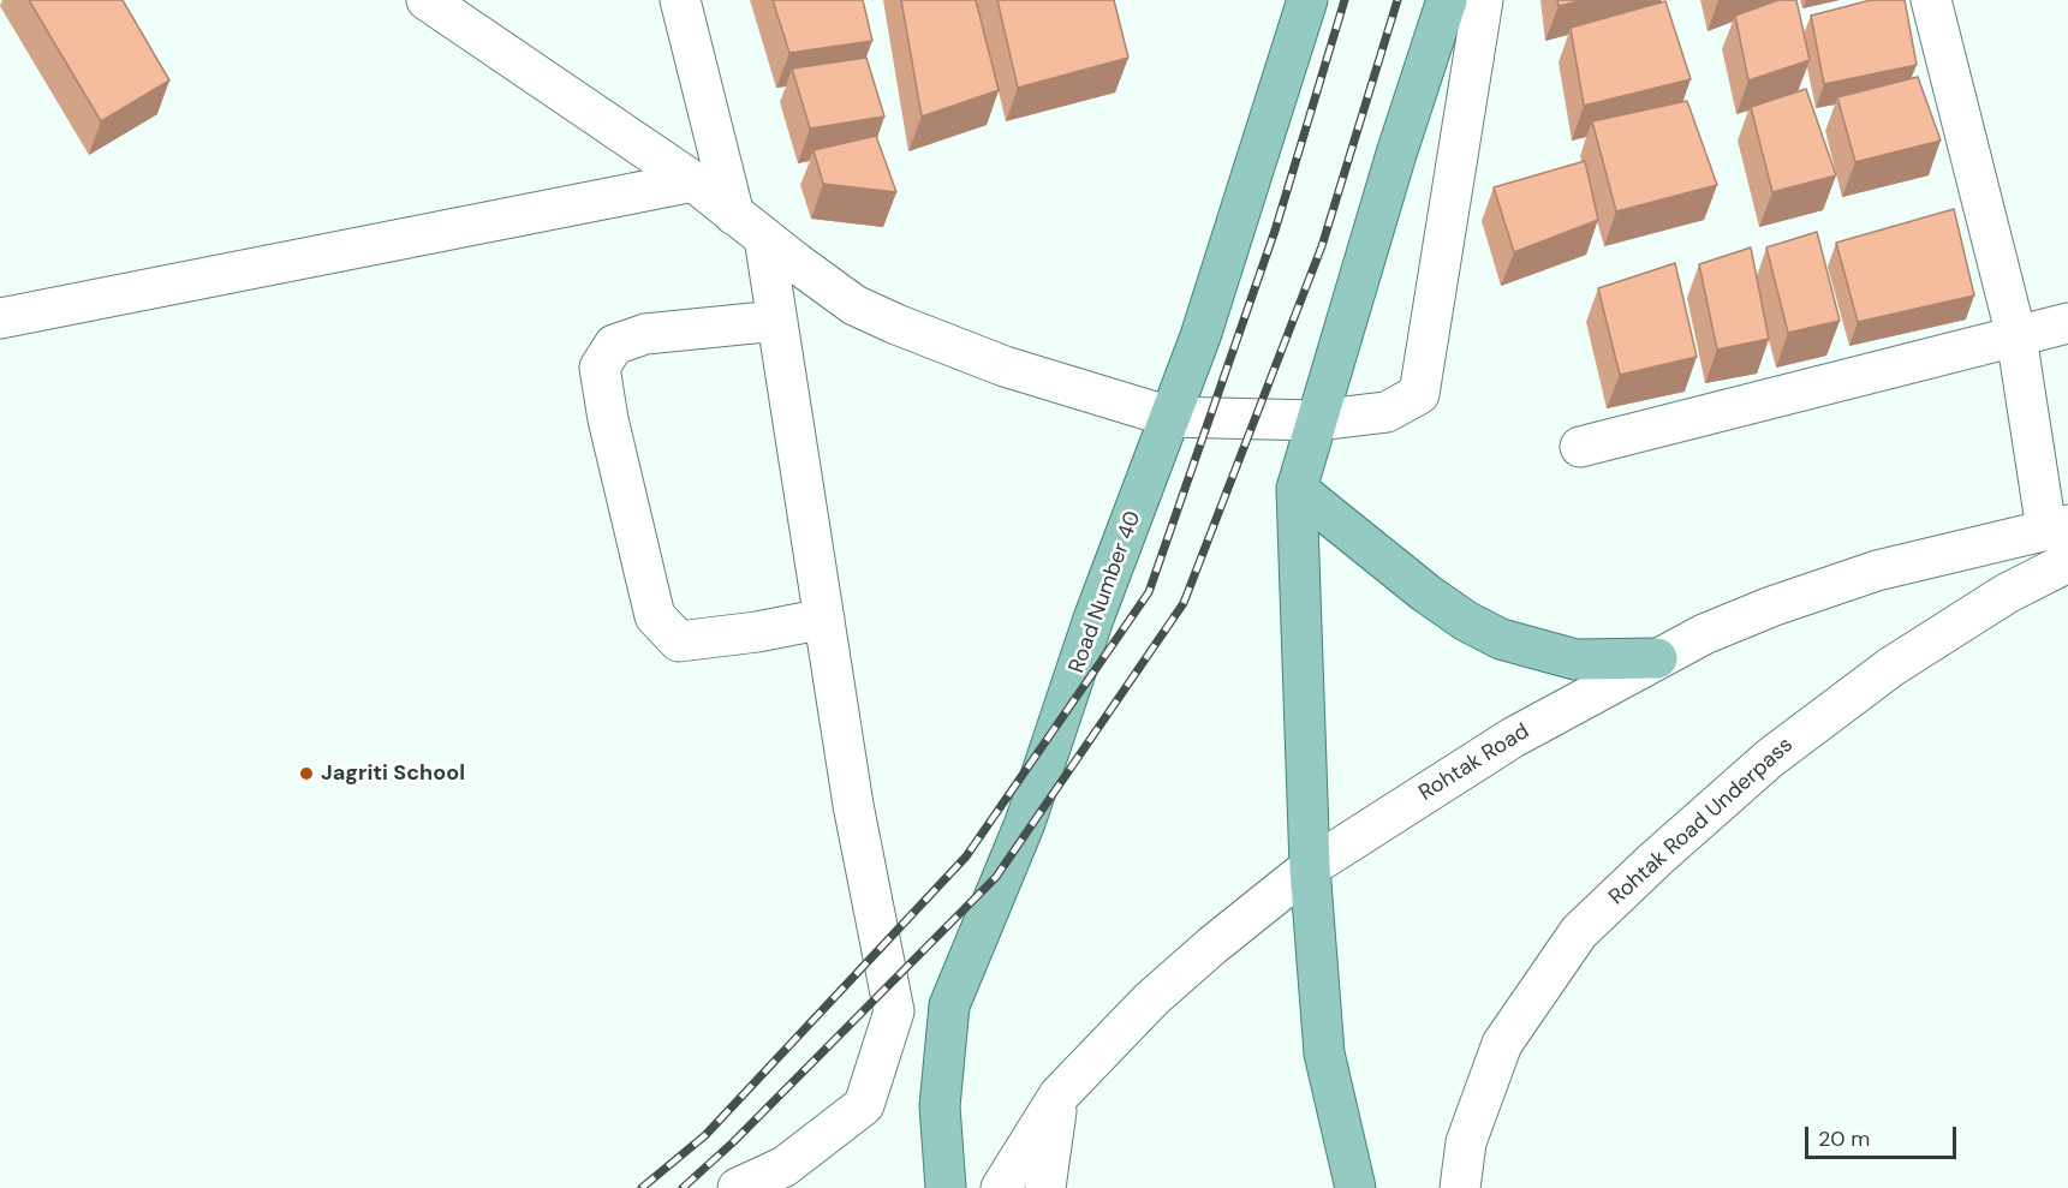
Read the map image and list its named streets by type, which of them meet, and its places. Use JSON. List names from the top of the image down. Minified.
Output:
{"streets":{"main road":["Road Number 40"],"street":["Rohtak Road","Rohtak Road Underpass"]},"places":["Jagriti School"],"scale_bar":"20 m"}
